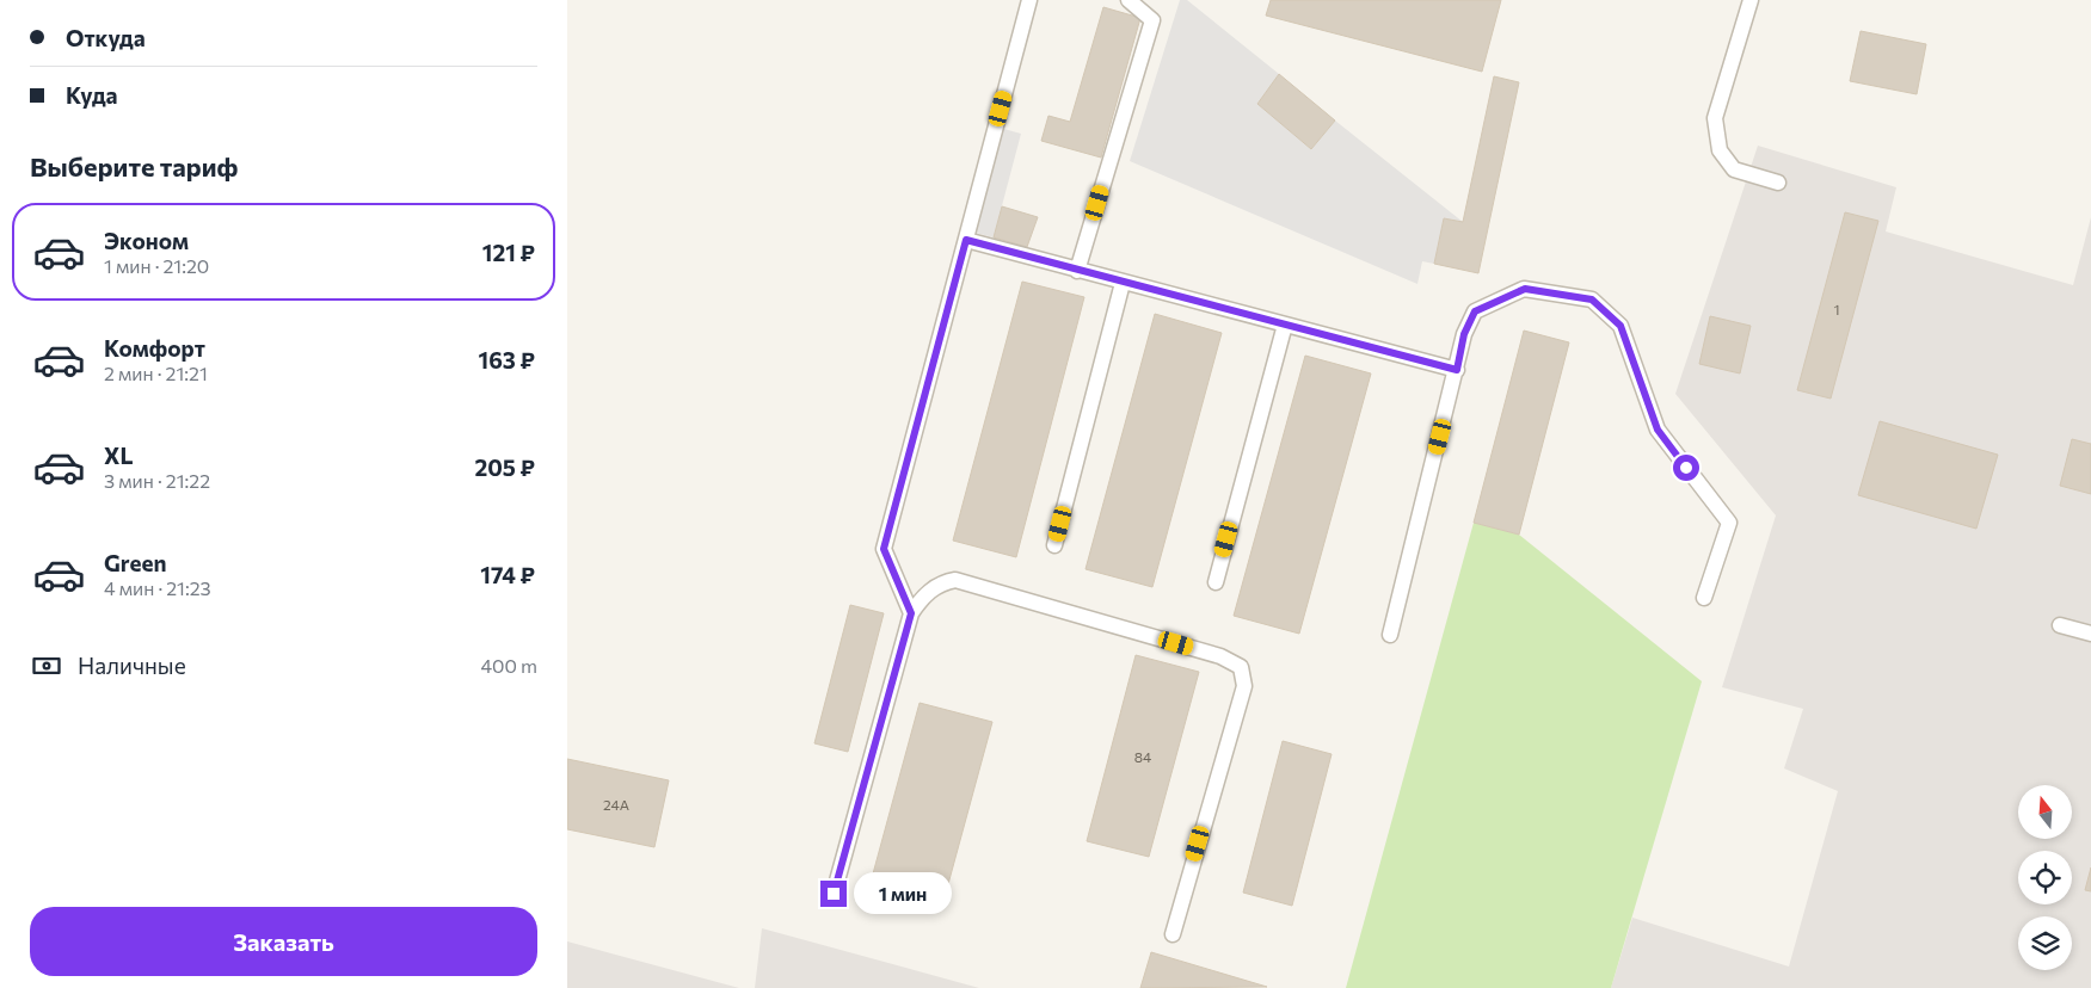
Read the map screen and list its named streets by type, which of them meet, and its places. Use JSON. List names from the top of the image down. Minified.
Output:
{"house_numbers":["1","84","24А"],"north":"top","page":{"banner":["Откуда","Куда"],"heading":"Выберите тариф","list":[{"name":"Эконом","note":"1 мин · 21:20","value":"121 ₽"},{"name":"Комфорт","note":"2 мин · 21:21","value":"163 ₽"},{"name":"XL","note":"3 мин · 21:22","value":"205 ₽"},{"name":"Green","note":"4 мин · 21:23","value":"174 ₽"}],"pay":["Наличные","400 m"],"bubble":"1 мин","buttons":"Заказать"}}
